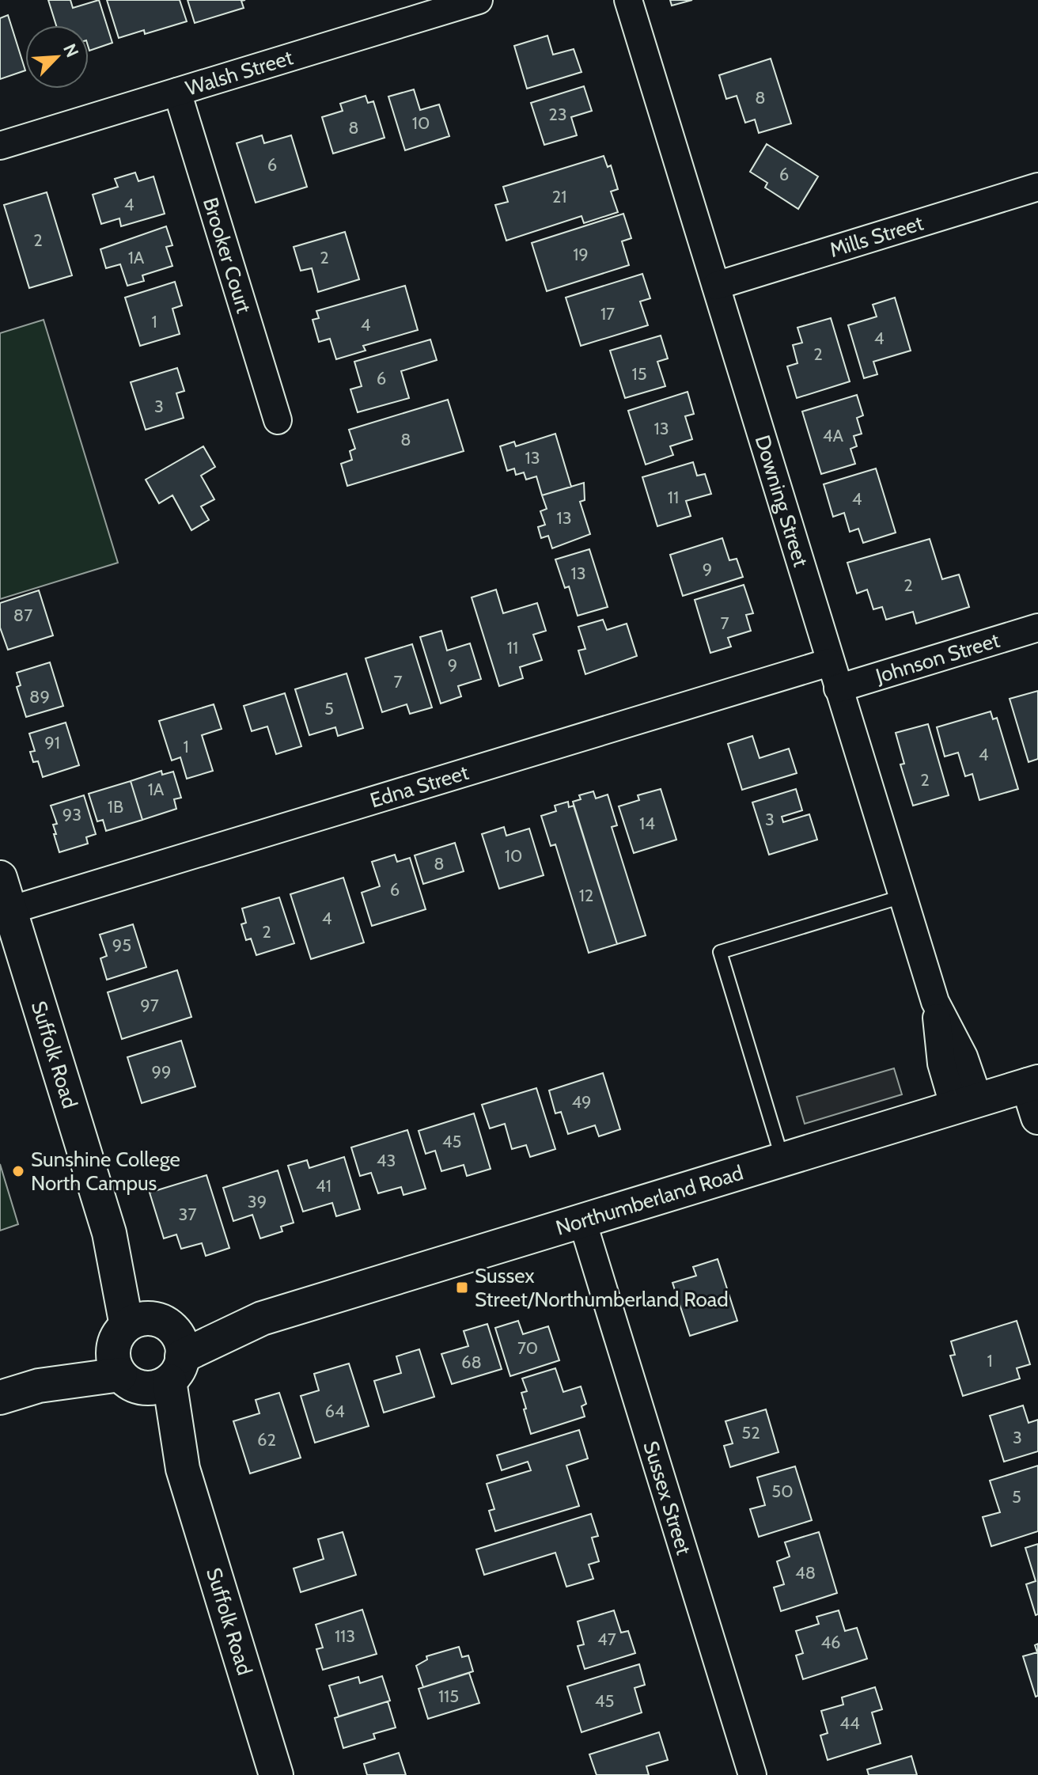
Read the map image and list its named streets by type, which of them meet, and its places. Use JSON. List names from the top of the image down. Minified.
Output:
{"streets":{"street":["Walsh Street","Mills Street","Brooker Court","Downing Street","Johnson Street","Edna Street","Suffolk Road","Northumberland Road","Sussex Street"]},"crossings":[["Walsh Street","Brooker Court"],["Mills Street","Downing Street"],["Downing Street","Johnson Street"],["Downing Street","Edna Street"],["Downing Street","Northumberland Road"],["Edna Street","Suffolk Road"],["Suffolk Road","Northumberland Road"],["Northumberland Road","Sussex Street"]],"places":{"other":["Sunshine College North Campus"],"transit":["Sussex Street/Northumberland Road"]},"house_numbers":["8","23","10","8","6","6","21","4","2","19","1A","2","17","1","4","4","2","15","6","3","13","4A","8","13","11","4","13","9","13","2","87","7","11","9","7","89","5","91","1","4","2","1A","1B","93","3","14","10","8","6","12","4","2","95","97","99","49","45","43","41","39","37","70","1","68","64","52","3","62","50","5","48","113","47","46","115","45","44"],"north":"top right"}
